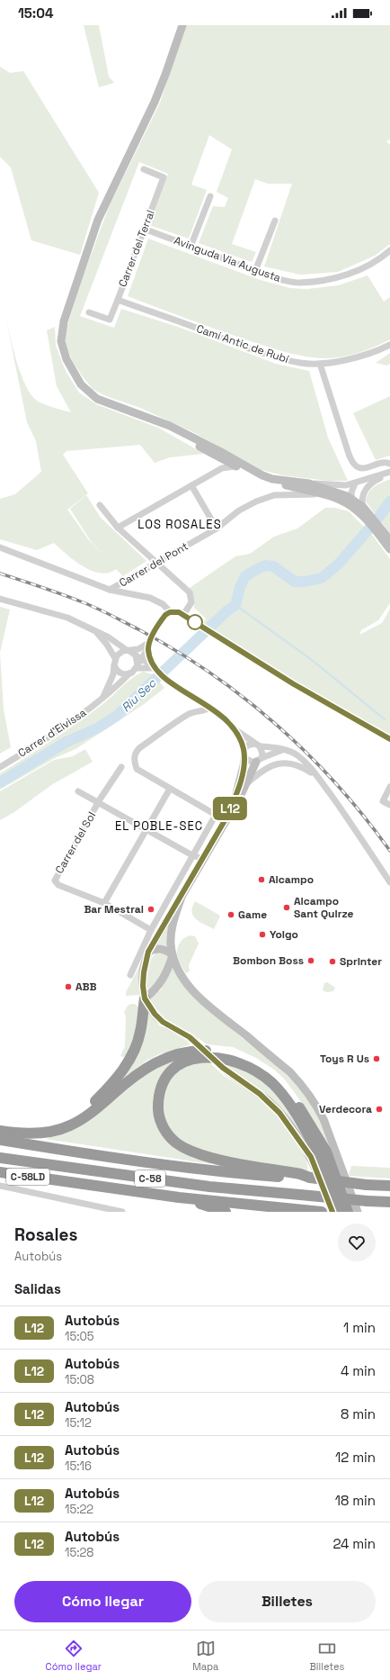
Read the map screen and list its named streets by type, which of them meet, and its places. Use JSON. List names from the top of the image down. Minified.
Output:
{"streets":{"highway":["C-58LD","C-58"],"street":["Carrer del Terral","Avinguda Via Augusta","Camí Antic de Rubí","Carrer del Pont","Carrer d'Eivissa","Carrer del Sol"]},"crossings":[["Carrer del Terral","Avinguda Via Augusta"],["Carrer del Terral","Camí Antic de Rubí"]],"districts":["LOS ROSALES","EL POBLE-SEC"],"water":["Riu Sec"],"places":["Alcampo","Alcampo Sant Quirze","Bar Mestral","Game","Yoigo","Bombon Boss","Sprinter","ABB","Toys R Us","Verdecora"],"lines":["bus line L12"],"page":{"status":"15:04","on_map":"L12","heading":[["Rosales","Autobús"],"Salidas"],"list":[{"mark":"L12","name":"Autobús","note":"15:05","value":"1 min"},{"mark":"L12","name":"Autobús","note":"15:08","value":"4 min"},{"mark":"L12","name":"Autobús","note":"15:12","value":"8 min"},{"mark":"L12","name":"Autobús","note":"15:16","value":"12 min"},{"mark":"L12","name":"Autobús","note":"15:22","value":"18 min"},{"mark":"L12","name":"Autobús","note":"15:28","value":"24 min"}],"buttons":["Cómo llegar","Billetes"],"tabs":["Cómo llegar","Mapa","Billetes"]}}
